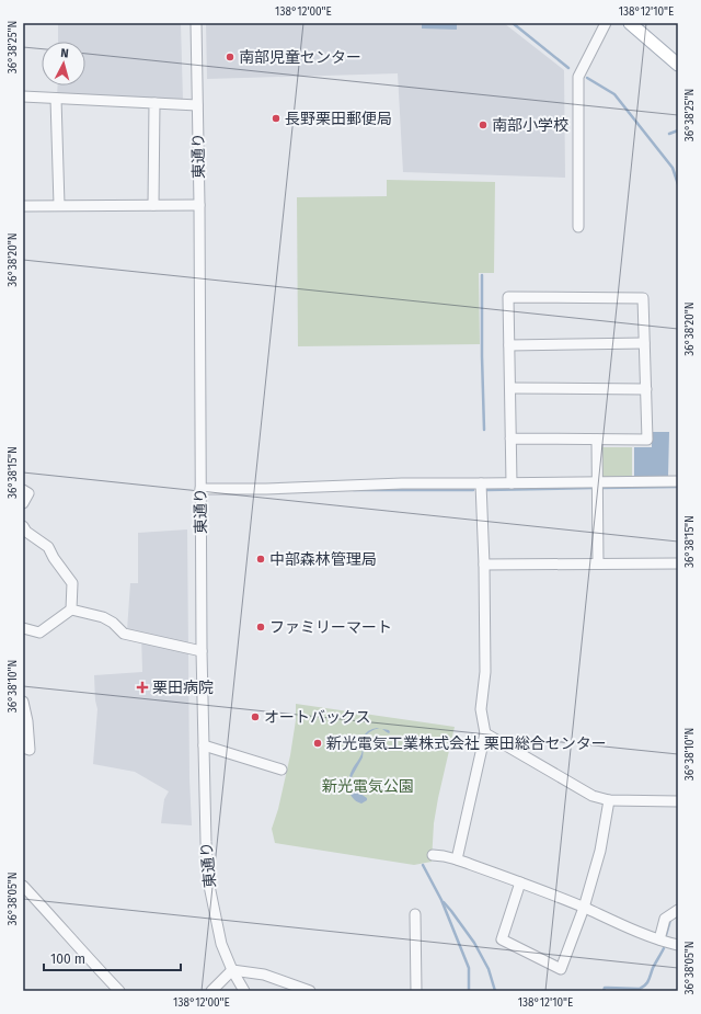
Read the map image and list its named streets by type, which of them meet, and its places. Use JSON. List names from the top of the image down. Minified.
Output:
{"streets":{"street":["東通り"]},"parks":["新光電気公園"],"places":{"other":["南部児童センター","長野栗田郵便局","南部小学校","中部森林管理局","ファミリーマート","オートバックス","新光電気工業株式会社 栗田総合センター"],"health":["栗田病院"]},"scale_bar":"100 m","north":"top","coordinates":["138°12'00\"E","138°12'10\"E","36°38'25\"N","36°38'20\"N","36°38'15\"N","36°38'10\"N","36°38'05\"N"]}
